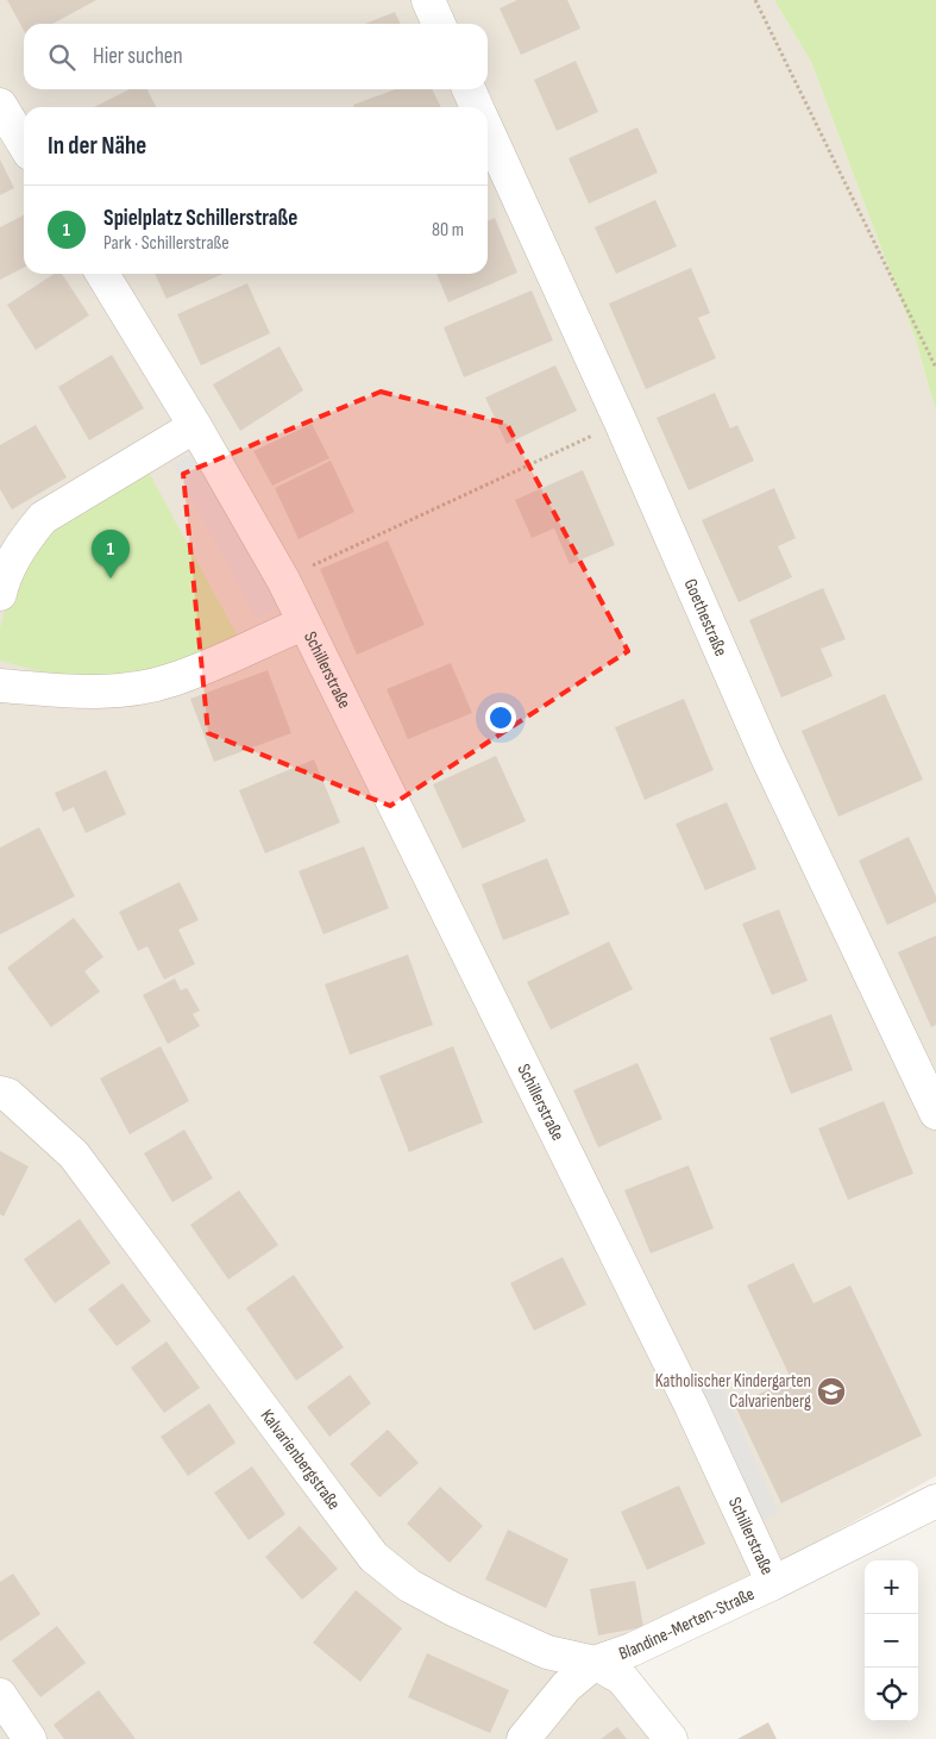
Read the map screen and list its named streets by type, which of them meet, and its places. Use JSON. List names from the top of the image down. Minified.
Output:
{"streets":{"street":["Goethestraße","Schillerstraße","Kalvarienbergstraße","Blandine-Merten-Straße"]},"crossings":[["Schillerstraße","Blandine-Merten-Straße"],["Kalvarienbergstraße","Blandine-Merten-Straße"]],"places":{"school or university":["Katholischer Kindergarten Calvarienberg"]},"page":{"search":"Hier suchen","heading":"In der Nähe","list":[{"mark":"1","name":"Spielplatz Schillerstraße","note":"Park · Schillerstraße","value":"80 m"}],"pins":"1","map_buttons":["+","−"]}}
